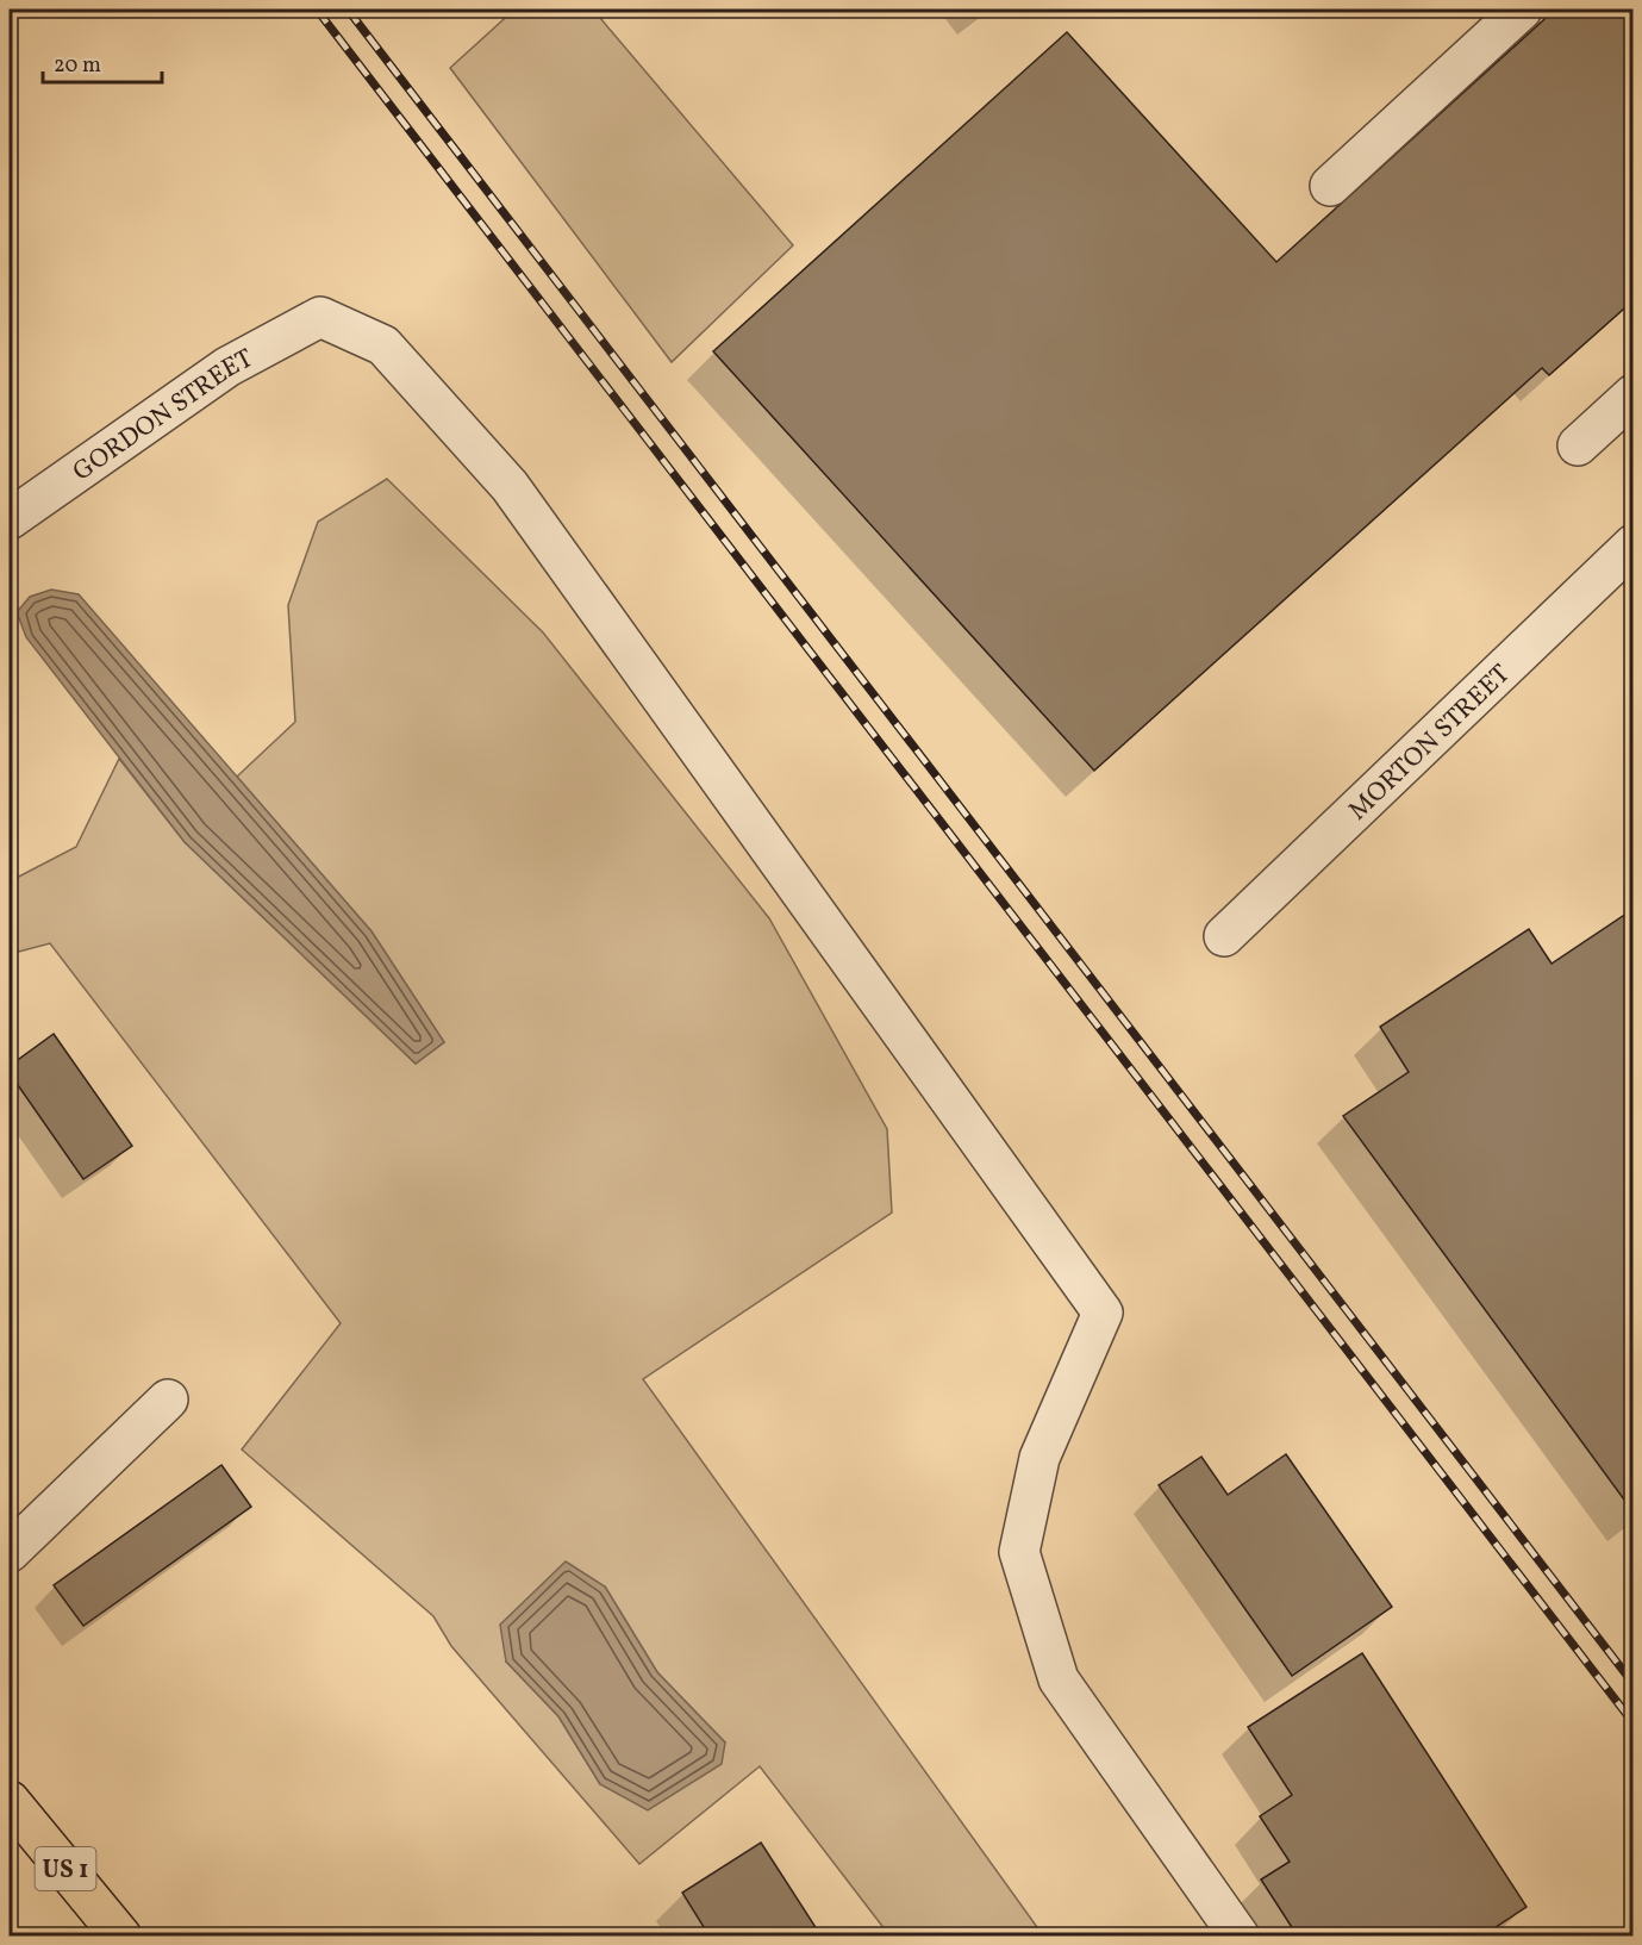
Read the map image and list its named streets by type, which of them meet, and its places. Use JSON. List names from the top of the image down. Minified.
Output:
{"streets":{"main road":["US 1"],"street":["GORDON STREET","MORTON STREET"]},"scale_bar":"20 m"}
